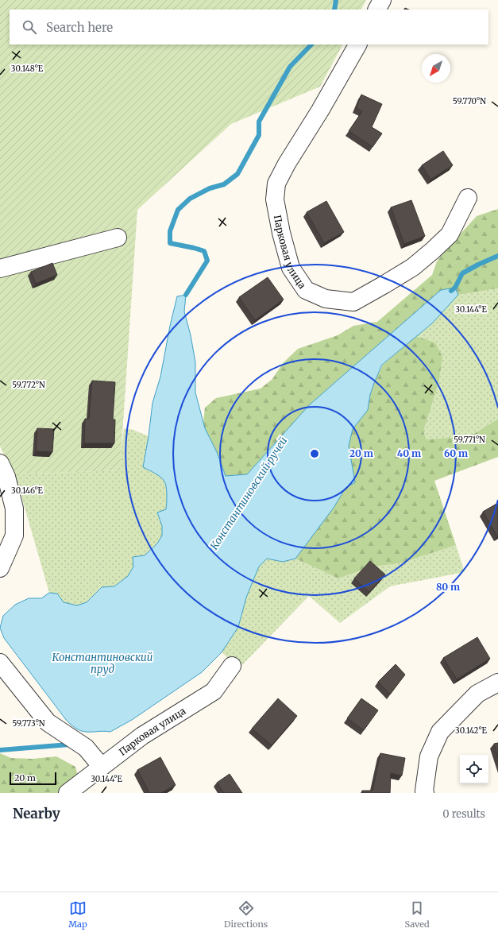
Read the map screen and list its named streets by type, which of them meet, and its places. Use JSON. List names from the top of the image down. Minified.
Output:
{"streets":{"street":["Парковая улица"]},"water":["Константиновский ручей","Константиновский пруд"],"scale_bar":"20 m","north":"bottom left","page":{"search":"Search here","scale":"20 m","heading":["Nearby","0 results"],"nav":["Map","Directions","Saved"]},"coordinates":["30.148°E","59.770°N","30.144°E","59.772°N","59.771°N","30.146°E","59.773°N","30.142°E"],"rings":["20 m","40 m","60 m","80 m"]}
